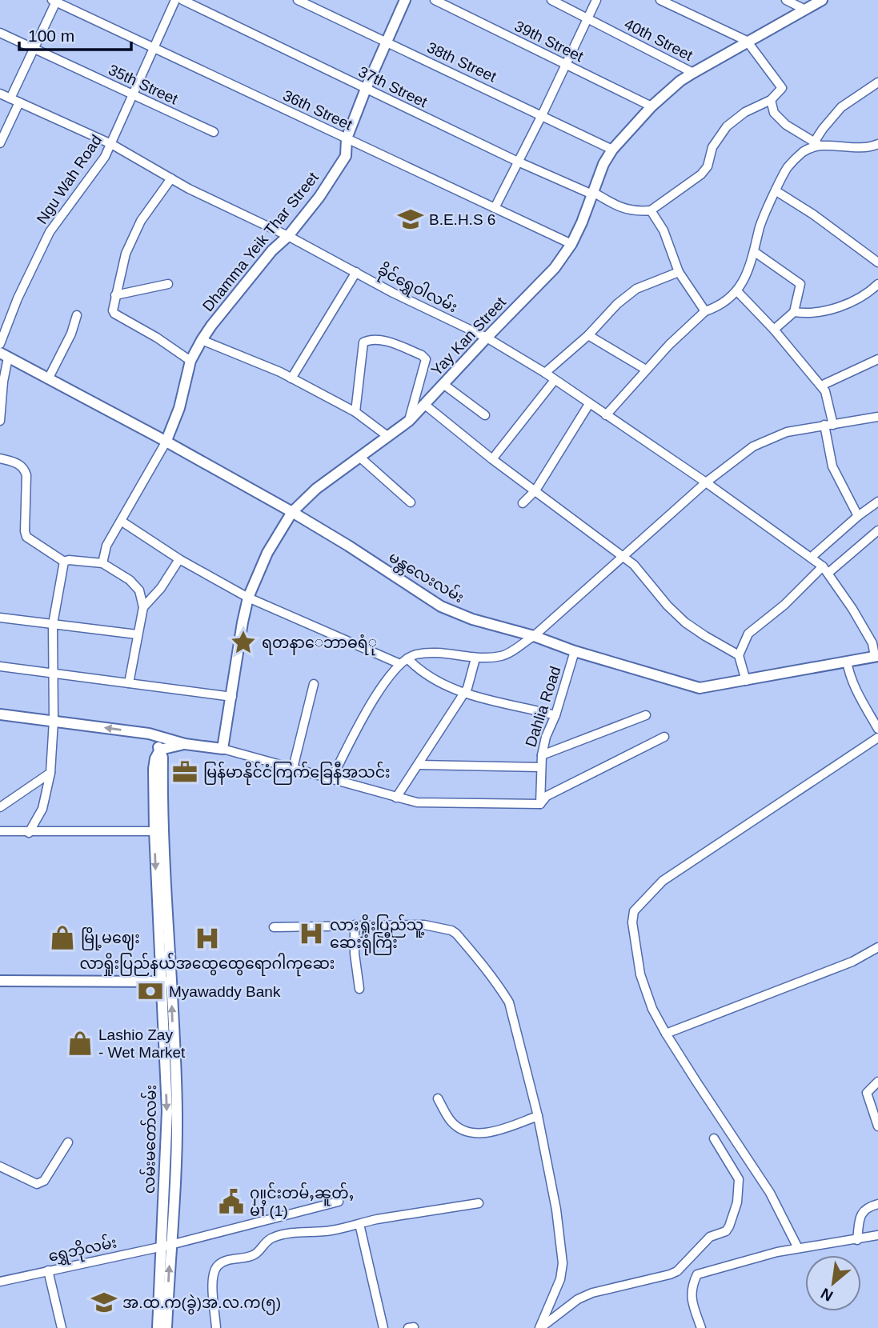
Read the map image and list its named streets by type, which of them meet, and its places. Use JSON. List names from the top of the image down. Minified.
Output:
{"streets":{"main road":["Dhamma Yeik Thar Street","Yay Kan Street","မန္တလေးလမ်း","လမ်းမတော်လမ်း"],"street":["40th Street","39th Street","38th Street","35th Street","37th Street","36th Street","Ngu Wah Road","ခိုင်ရွှေဝါလမ်း","Dahlia Road","ရွှေဘိုလမ်း"]},"crossings":[["40th Street","Yay Kan Street"],["39th Street","Yay Kan Street"],["38th Street","Dhamma Yeik Thar Street"],["38th Street","Yay Kan Street"],["35th Street","Ngu Wah Road"],["37th Street","Dhamma Yeik Thar Street"],["37th Street","Yay Kan Street"],["36th Street","Ngu Wah Road"],["36th Street","Dhamma Yeik Thar Street"],["36th Street","Yay Kan Street"],["Ngu Wah Road","ခိုင်ရွှေဝါလမ်း"],["Dhamma Yeik Thar Street","ခိုင်ရွှေဝါလမ်း"],["Dhamma Yeik Thar Street","မန္တလေးလမ်း"],["ခိုင်ရွှေဝါလမ်း","Yay Kan Street"],["ခိုင်ရွှေဝါလမ်း","မန္တလေးလမ်း"],["Yay Kan Street","မန္တလေးလမ်း"],["မန္တလေးလမ်း","Dahlia Road"],["လမ်းမတော်လမ်း","ရွှေဘိုလမ်း"]],"places":{"school or university":["B.E.H.S 6","အ.ထ.က(ခွဲ)အ.လ.က(၅)"],"place":["ရတနာေဘာဓရံု"],"office":["မြန်မာနိုင်ငံကြက်ခြေနီအသင်း"],"hospital":["လားရှိုးပြည်သူ့ ဆေးရုံကြီး","လာရှိုးပြည်နယ်အထွေထွေရောဂါကုဆေး"],"shop":["မြို့မဈေး","Lashio Zay - Wet Market"],"bank":["Myawaddy Bank"],"public building":["ႁူင်းတမ်ႇၼူတ်ႇ မၢႆ (1)"]},"scale_bar":"100 m","north":"bottom left"}
